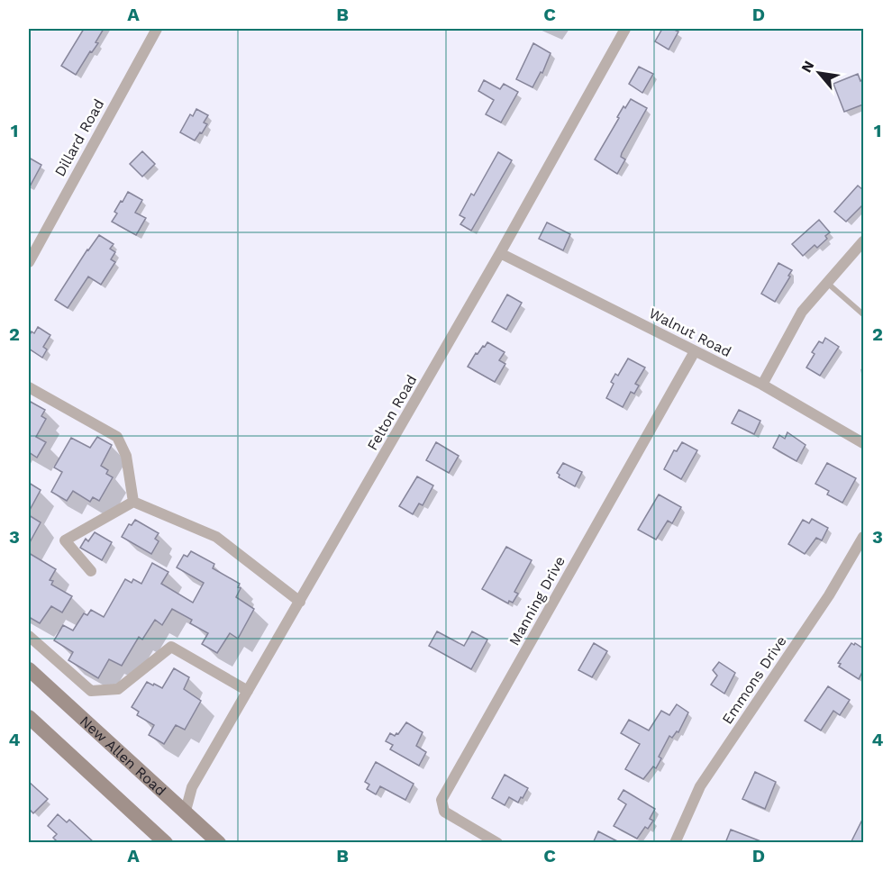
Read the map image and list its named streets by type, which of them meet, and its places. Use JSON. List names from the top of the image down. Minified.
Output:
{"streets":{"main road":["New Allen Road"],"street":["Dillard Road","Walnut Road","Felton Road","Manning Drive","Emmons Drive"]},"crossings":[["Walnut Road","Felton Road"],["Walnut Road","Manning Drive"],["Felton Road","New Allen Road"]],"north":"top left","grid":{"columns":["A","B","C","D"],"rows":["1","2","3","4"]}}
